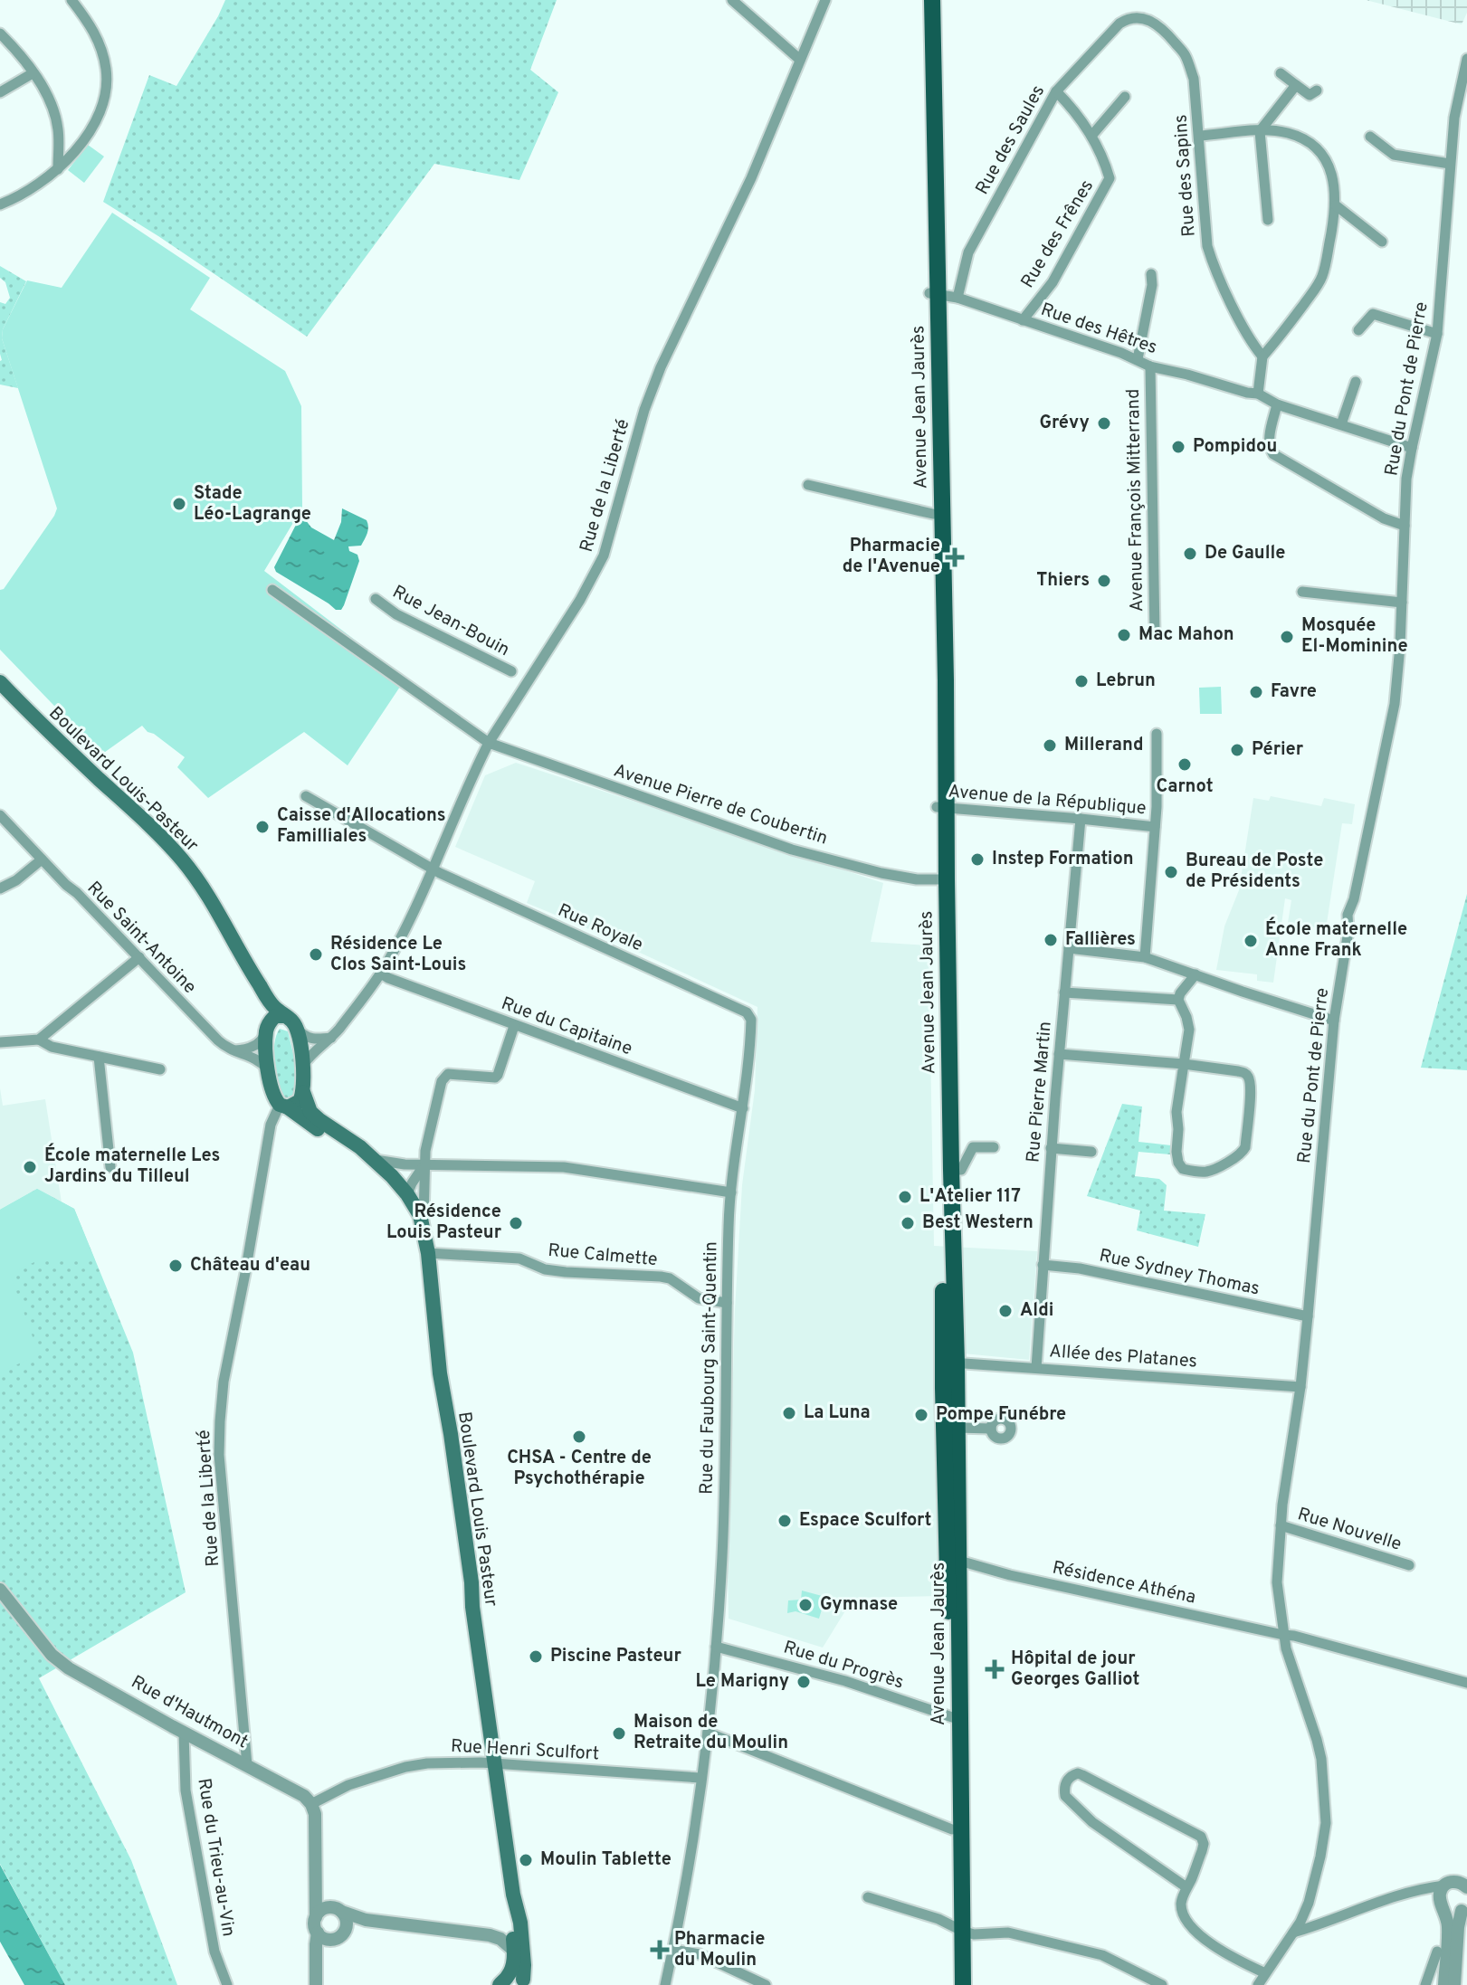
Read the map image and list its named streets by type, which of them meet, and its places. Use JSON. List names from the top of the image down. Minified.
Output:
{"streets":{"main road":["Avenue Jean Jaurès","Boulevard Louis-Pasteur","Boulevard Louis Pasteur"],"street":["Rue des Saules","Rue des Sapins","Rue des Frênes","Rue des Hêtres","Rue du Pont de Pierre","Rue de la Liberté","Avenue François Mitterrand","Rue Jean-Bouin","Avenue de la République","Avenue Pierre de Coubertin","Rue Royale","Rue Saint-Antoine","Rue du Capitaine","Rue Pierre Martin","Rue Calmette","Rue Sydney Thomas","Allée des Platanes","Rue du Faubourg Saint-Quentin","Rue Nouvelle","Résidence Athéna","Rue du Progrès","Rue d'Hautmont","Rue Henri Sculfort","Rue du Trieu-au-Vin"]},"crossings":[["Rue des Saules","Rue des Sapins"],["Rue des Saules","Rue des Frênes"],["Rue des Saules","Rue des Hêtres"],["Rue des Frênes","Rue des Hêtres"],["Rue des Hêtres","Rue du Pont de Pierre"],["Rue des Hêtres","Avenue Jean Jaurès"],["Rue des Hêtres","Avenue François Mitterrand"],["Rue du Pont de Pierre","Rue Sydney Thomas"],["Rue du Pont de Pierre","Allée des Platanes"],["Rue du Pont de Pierre","Rue Nouvelle"],["Rue du Pont de Pierre","Résidence Athéna"],["Avenue Jean Jaurès","Avenue de la République"],["Avenue Jean Jaurès","Avenue Pierre de Coubertin"],["Avenue Jean Jaurès","Allée des Platanes"],["Avenue Jean Jaurès","Résidence Athéna"],["Avenue Jean Jaurès","Rue du Progrès"],["Rue de la Liberté","Avenue Pierre de Coubertin"],["Rue de la Liberté","Rue Royale"],["Rue de la Liberté","Rue du Capitaine"],["Rue de la Liberté","Rue d'Hautmont"],["Avenue de la République","Rue Pierre Martin"],["Rue Royale","Rue du Faubourg Saint-Quentin"],["Rue du Capitaine","Rue du Faubourg Saint-Quentin"],["Rue Pierre Martin","Rue Sydney Thomas"],["Rue Pierre Martin","Allée des Platanes"],["Rue Calmette","Rue du Faubourg Saint-Quentin"],["Rue Calmette","Boulevard Louis Pasteur"],["Rue du Faubourg Saint-Quentin","Rue du Progrès"],["Rue du Faubourg Saint-Quentin","Rue Henri Sculfort"],["Boulevard Louis Pasteur","Rue Henri Sculfort"],["Rue d'Hautmont","Rue Henri Sculfort"],["Rue d'Hautmont","Rue du Trieu-au-Vin"]],"places":{"other":["Grévy","Pompidou","Stade Léo-Lagrange","De Gaulle","Thiers","Mac Mahon","Mosquée El-Mominine","Lebrun","Favre","Millerand","Périer","Carnot","Caisse d'Allocations Familliales","Instep Formation","Bureau de Poste de Présidents","Fallières","École maternelle Anne Frank","Résidence Le Clos Saint-Louis","École maternelle Les Jardins du Tilleul","L'Atelier 117","Résidence Louis Pasteur","Best Western","Château d'eau","Aldi","La Luna","Pompe Funébre","CHSA - Centre de Psychothérapie","Espace Sculfort","Gymnase","Piscine Pasteur","Le Marigny","Maison de Retraite du Moulin","Moulin Tablette"],"health":["Pharmacie de l'Avenue","Hôpital de jour Georges Galliot","Pharmacie du Moulin"]}}
